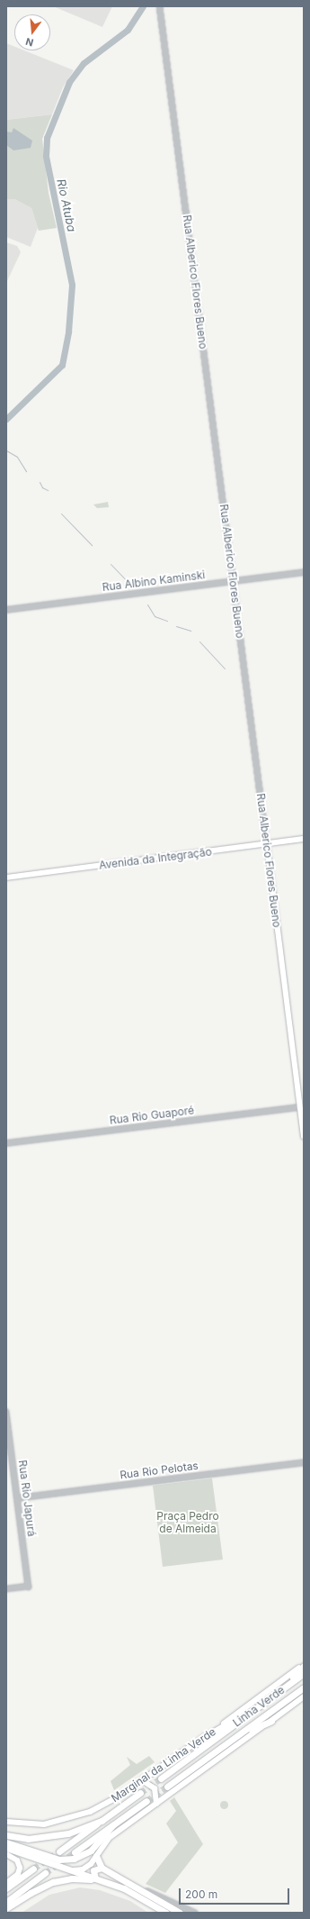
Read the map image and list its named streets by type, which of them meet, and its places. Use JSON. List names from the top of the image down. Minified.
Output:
{"streets":{"main road":["Rua Alberico Flores Bueno","Avenida da Integração","Linha Verde","Marginal da Linha Verde"],"street":["Rua Albino Kaminski","Rua Rio Guaporé","Rua Rio Pelotas","Rua Rio Japurá"]},"crossings":[["Rua Alberico Flores Bueno","Rua Albino Kaminski"],["Rua Alberico Flores Bueno","Avenida da Integração"],["Rua Alberico Flores Bueno","Rua Rio Guaporé"],["Rua Rio Pelotas","Rua Rio Japurá"]],"water":["Rio Atuba"],"parks":["Praça Pedro de Almeida"],"scale_bar":"200 m","north":"bottom"}
